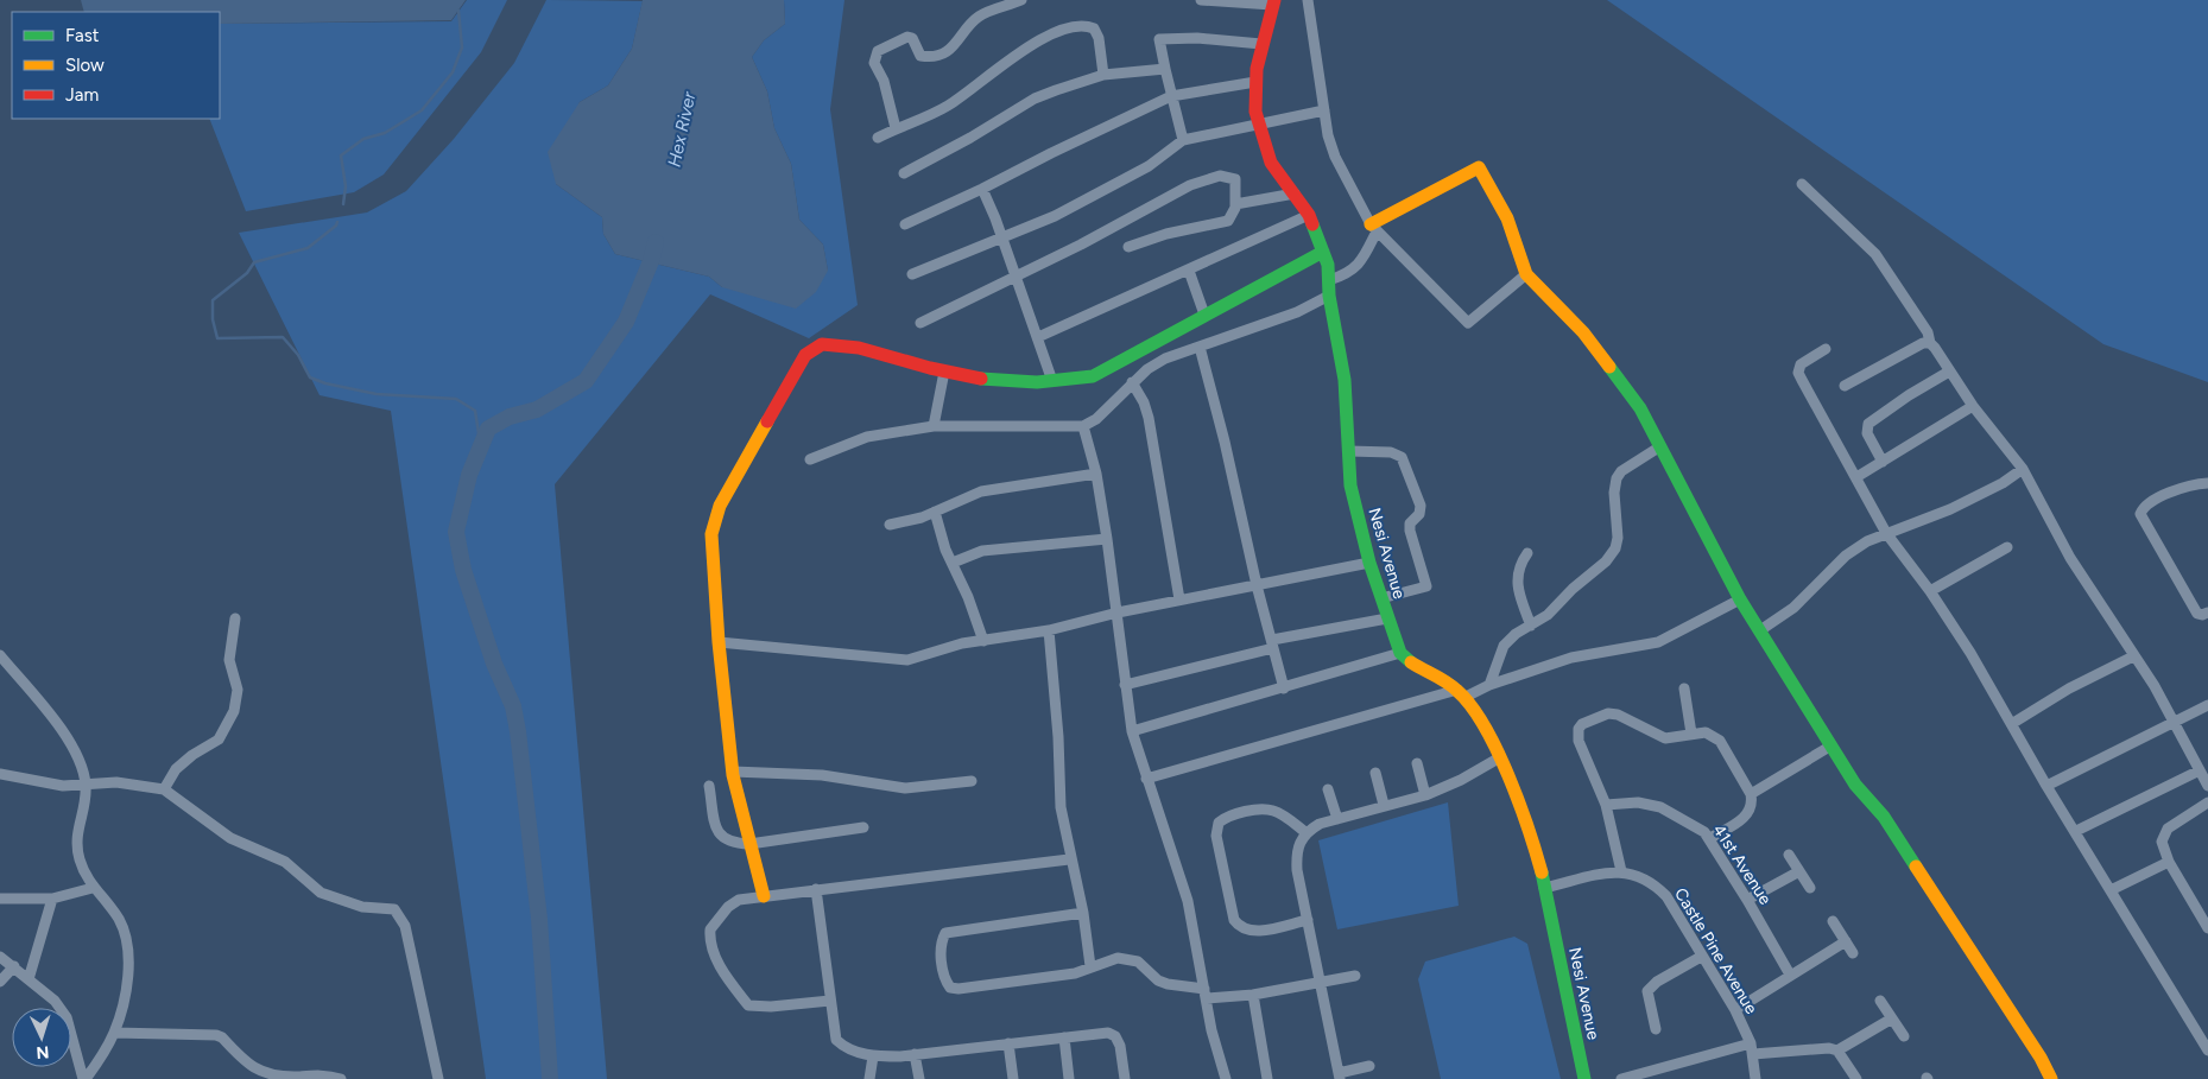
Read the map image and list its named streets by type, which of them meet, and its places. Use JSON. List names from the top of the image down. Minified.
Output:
{"streets":{"street":["Nesi Avenue","41st Avenue","Castle Pine Avenue"]},"water":["Hex River"],"legend":["Fast","Slow","Jam"],"north":"bottom"}
